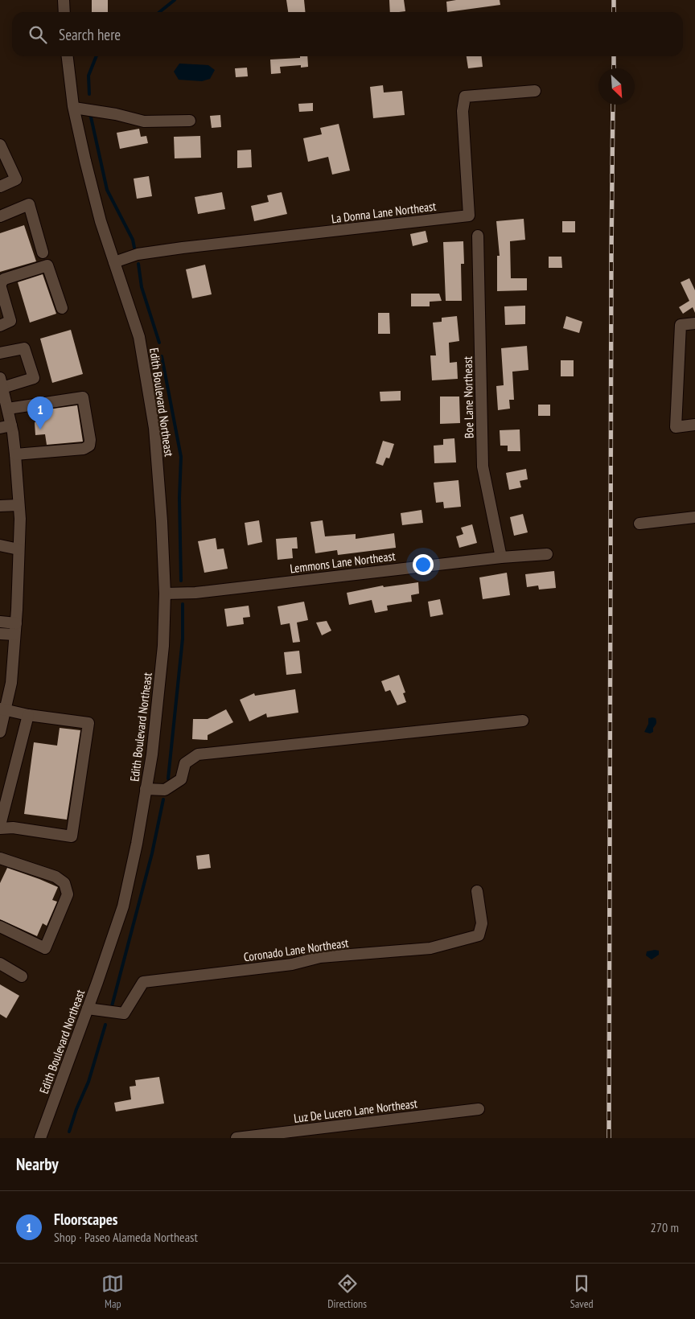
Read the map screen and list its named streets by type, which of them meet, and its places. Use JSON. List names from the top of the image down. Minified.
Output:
{"streets":{"street":["La Donna Lane Northeast","Boe Lane Northeast","Edith Boulevard Northeast","Lemmons Lane Northeast","Coronado Lane Northeast","Luz De Lucero Lane Northeast"]},"crossings":[["La Donna Lane Northeast","Edith Boulevard Northeast"],["Boe Lane Northeast","Lemmons Lane Northeast"],["Edith Boulevard Northeast","Lemmons Lane Northeast"],["Edith Boulevard Northeast","Coronado Lane Northeast"]],"north":"bottom right","page":{"search":"Search here","pins":"1","heading":"Nearby","list":[{"mark":"1","name":"Floorscapes","note":"Shop · Paseo Alameda Northeast","value":"270 m"}],"nav":["Map","Directions","Saved"]}}
